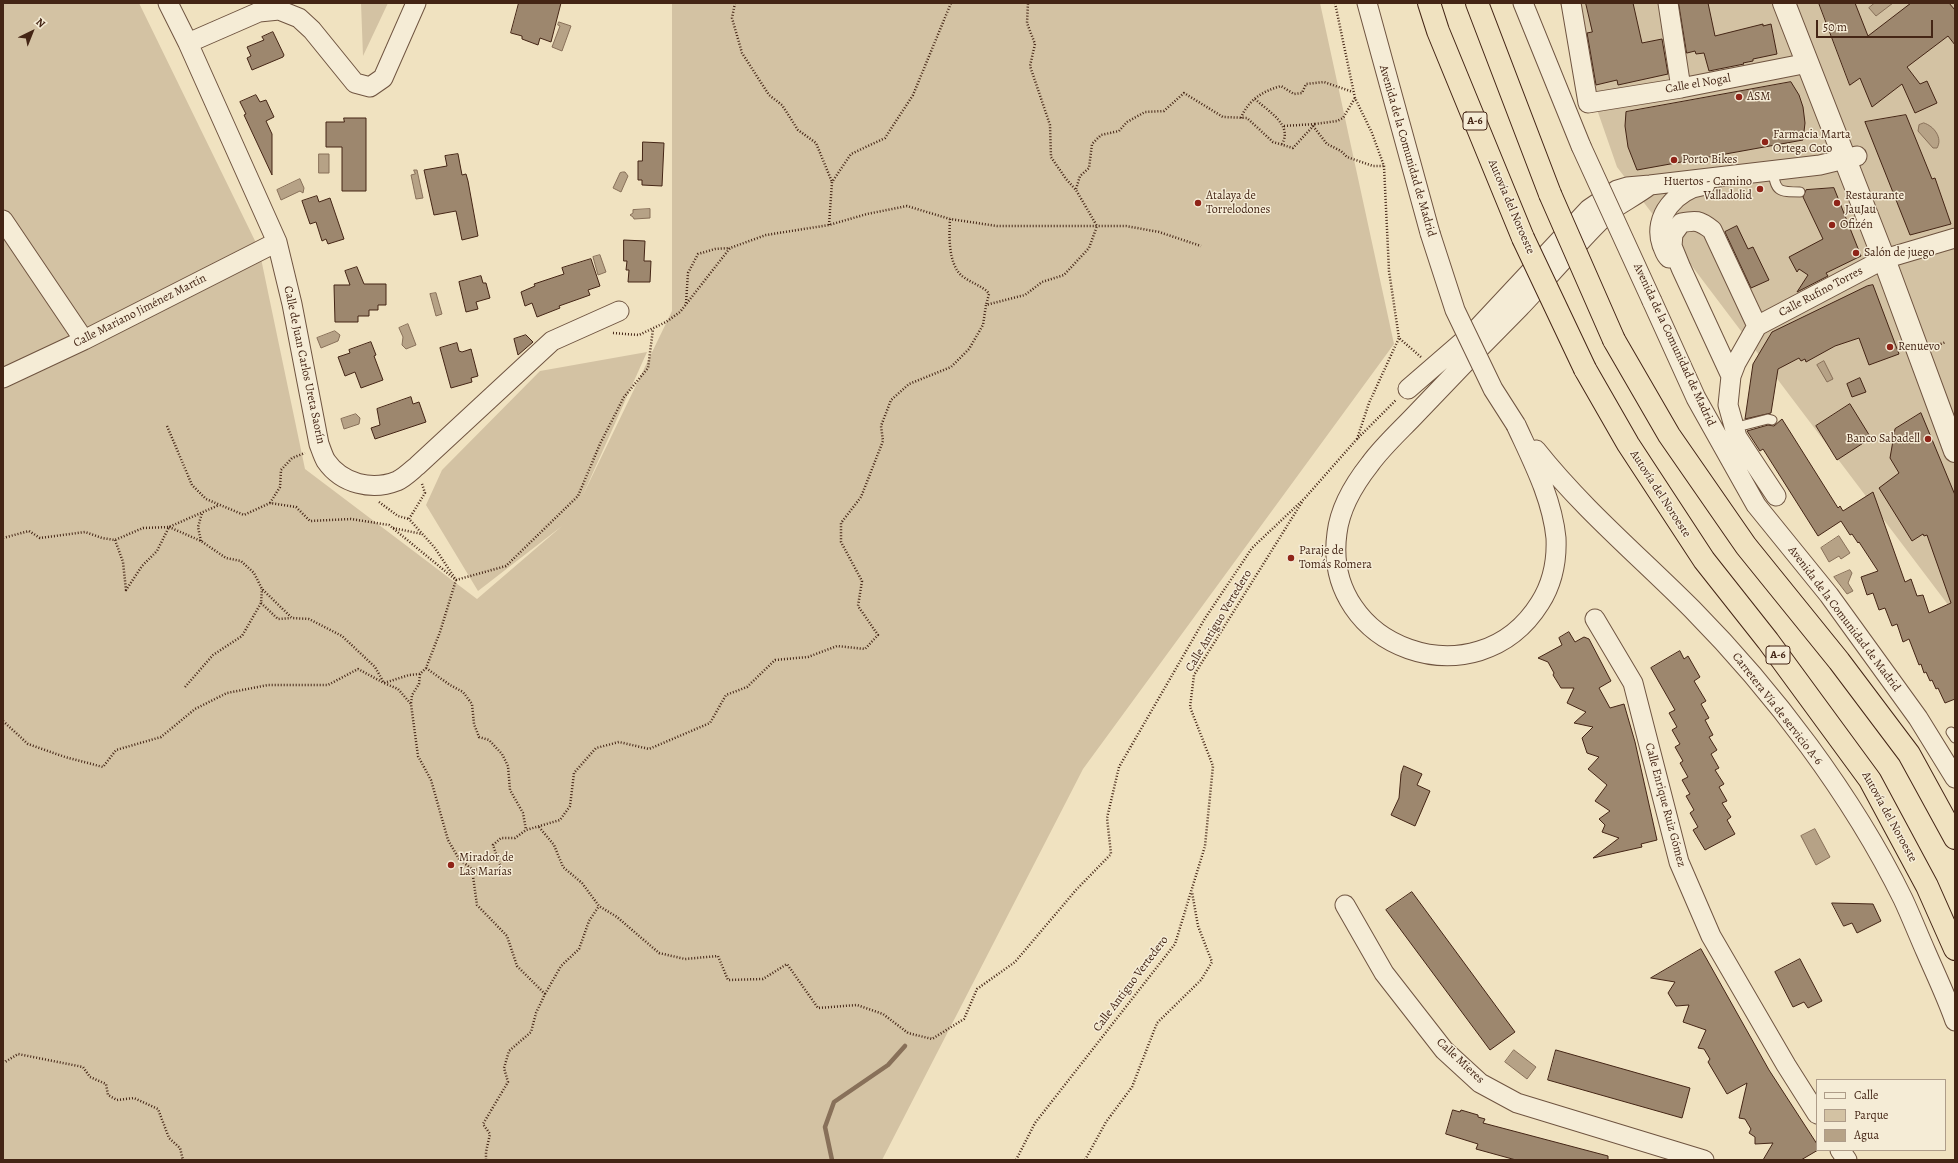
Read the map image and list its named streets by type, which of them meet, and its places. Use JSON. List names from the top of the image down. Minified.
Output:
{"streets":{"highway":["A-6","Autovía del Noroeste"],"street":["Calle el Nogal","Avenida de la Comunidad de Madrid","Calle Rufino Torres","Calle Mariano Jiménez Martín","Calle de Juan Carlos Ureta Saorín","Carretera Vía de servicio A-6","Calle Enrique Ruiz Gómez","Calle Mieres"],"path":["Calle Antiguo Vertedero"]},"crossings":[["Avenida de la Comunidad de Madrid","Carretera Vía de servicio A-6"],["Calle Mariano Jiménez Martín","Calle de Juan Carlos Ureta Saorín"]],"places":["ASM","Farmacia Marta Ortega Coto","Porto Bikes","Huertos - Camino Valladolid","Atalaya de Torrelodones","Restaurante JauJau","Ofizén","Salón de juego","Renuevo","Banco Sabadell","Paraje de Tomás Romera","Mirador de Las Marías"],"legend":["Calle","Parque","Agua"],"scale_bar":"50 m","north":"top right"}
